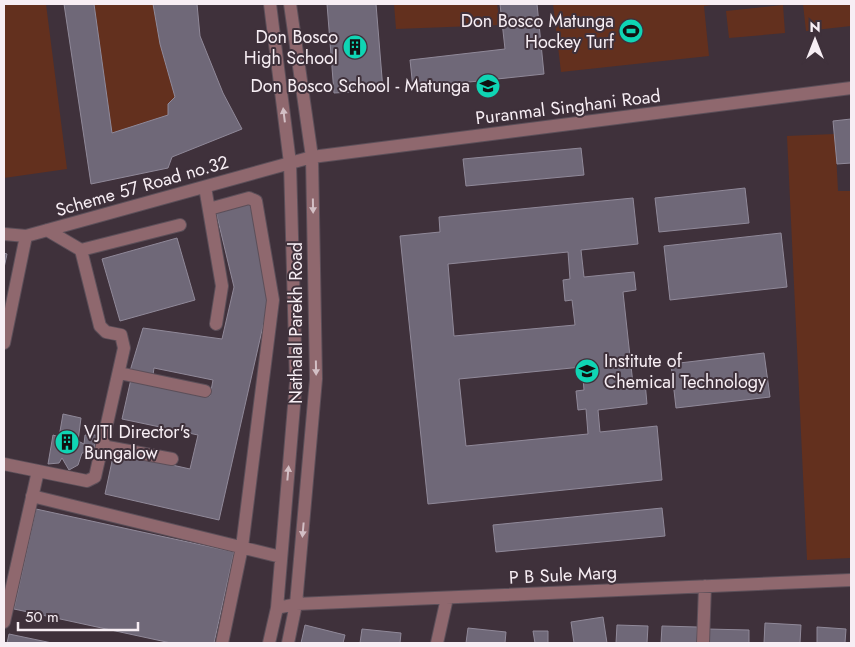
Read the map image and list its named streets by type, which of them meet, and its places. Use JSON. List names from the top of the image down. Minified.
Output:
{"streets":{"street":["Puranmal Singhani Road","Scheme 57 Road no.32","Nathalal Parekh Road","P B Sule Marg"]},"crossings":[["Puranmal Singhani Road","Scheme 57 Road no.32"],["Puranmal Singhani Road","Nathalal Parekh Road"],["Scheme 57 Road no.32","Nathalal Parekh Road"],["Nathalal Parekh Road","P B Sule Marg"]],"places":{"sports":["Don Bosco Matunga Hockey Turf"],"building":["Don Bosco High School","VJTI Director's Bungalow"],"school or university":["Don Bosco School - Matunga","Institute of Chemical Technology"]},"scale_bar":"50 m","north":"top"}
